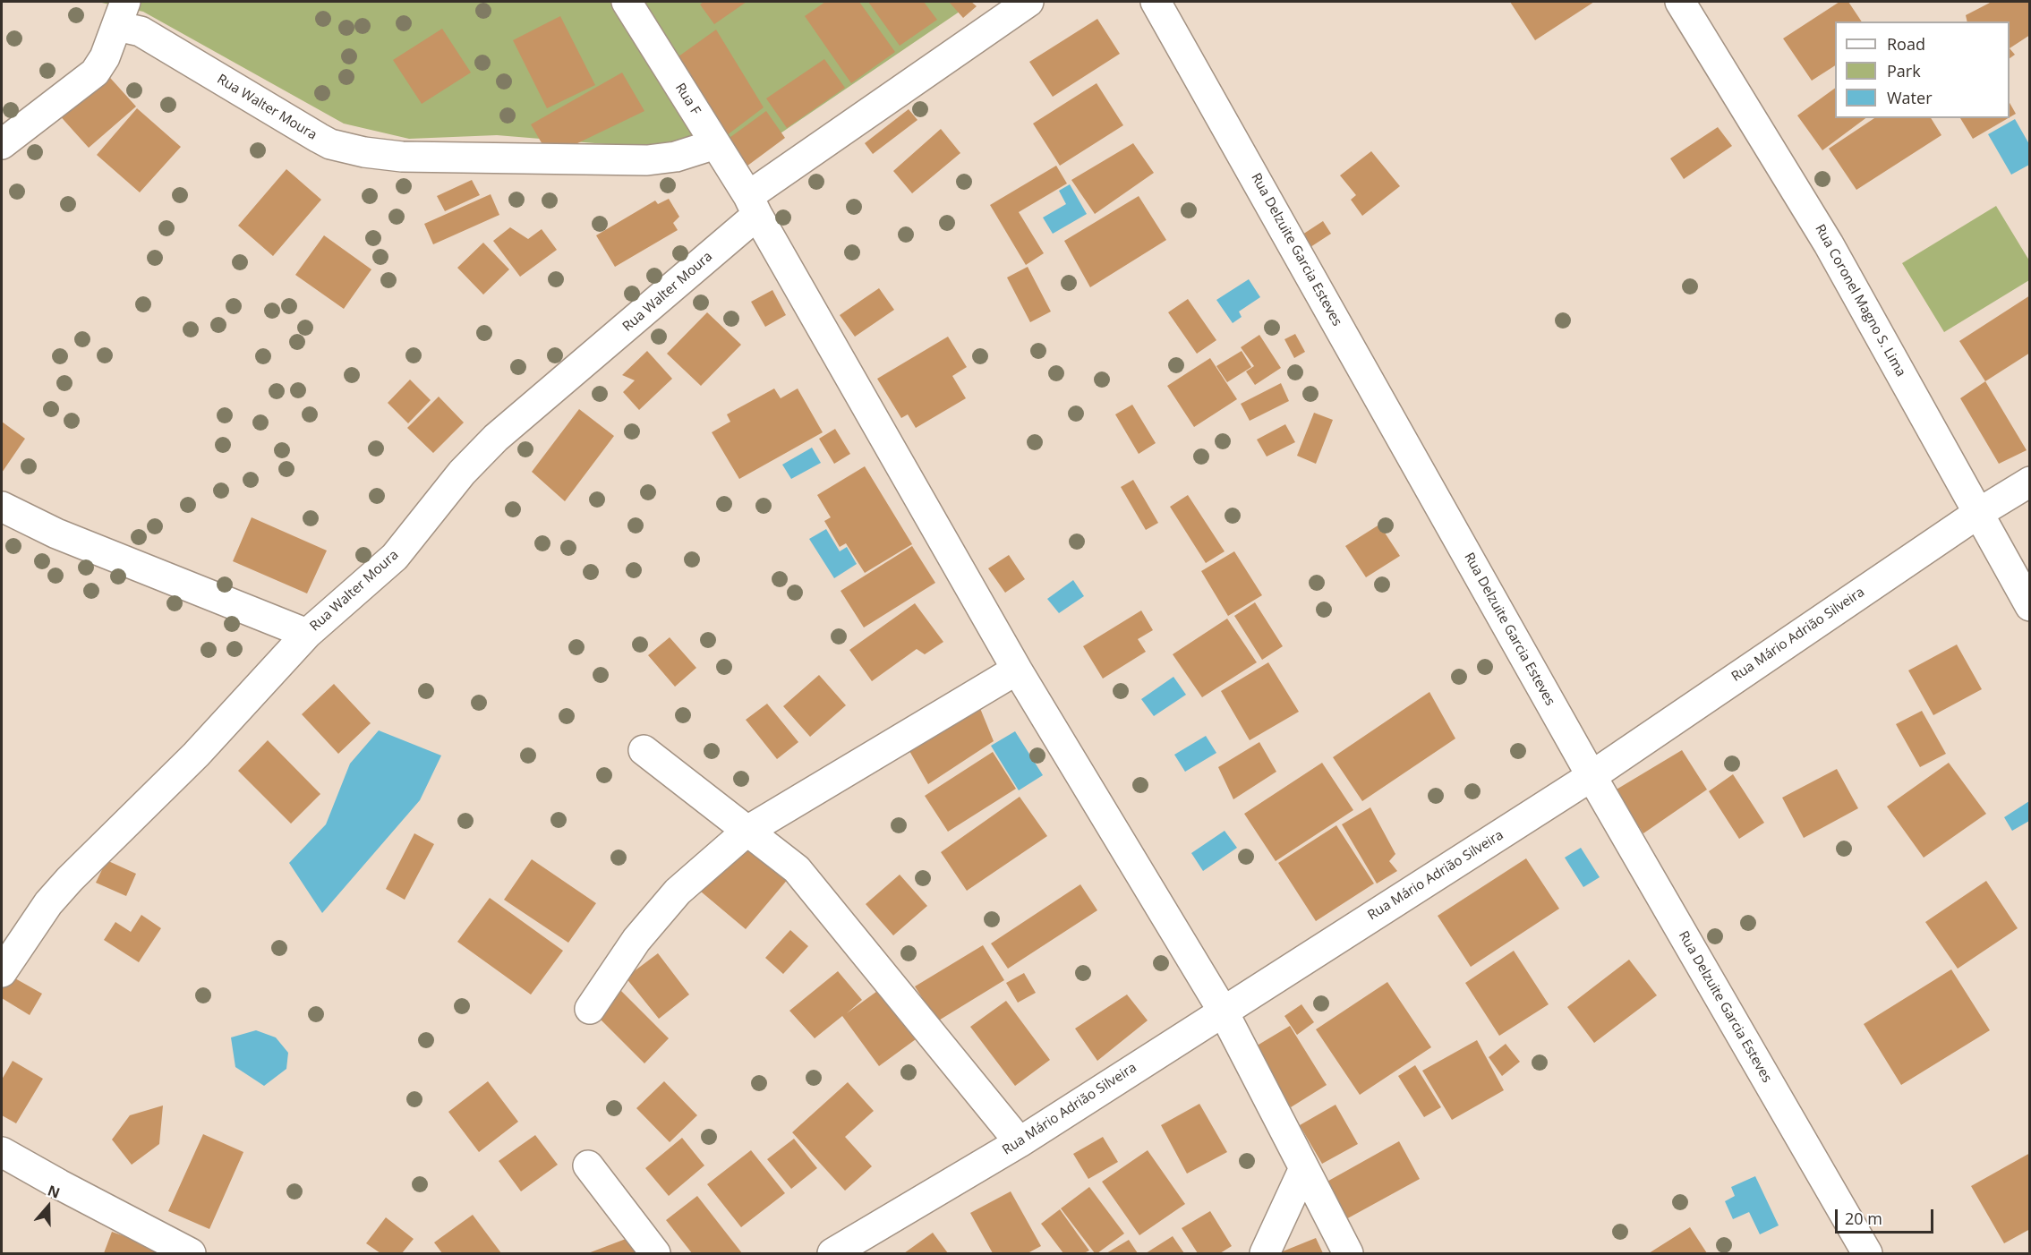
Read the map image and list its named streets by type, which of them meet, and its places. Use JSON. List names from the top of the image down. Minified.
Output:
{"streets":{"street":["Rua F","Rua Walter Moura","Rua Delzuite Garcia Esteves","Rua Coronel Magno S. Lima","Rua Mário Adrião Silveira"]},"crossings":[["Rua F","Rua Walter Moura"],["Rua F","Rua Mário Adrião Silveira"],["Rua Delzuite Garcia Esteves","Rua Mário Adrião Silveira"],["Rua Coronel Magno S. Lima","Rua Mário Adrião Silveira"]],"legend":["Road","Park","Water"],"scale_bar":"20 m","north":"top"}
